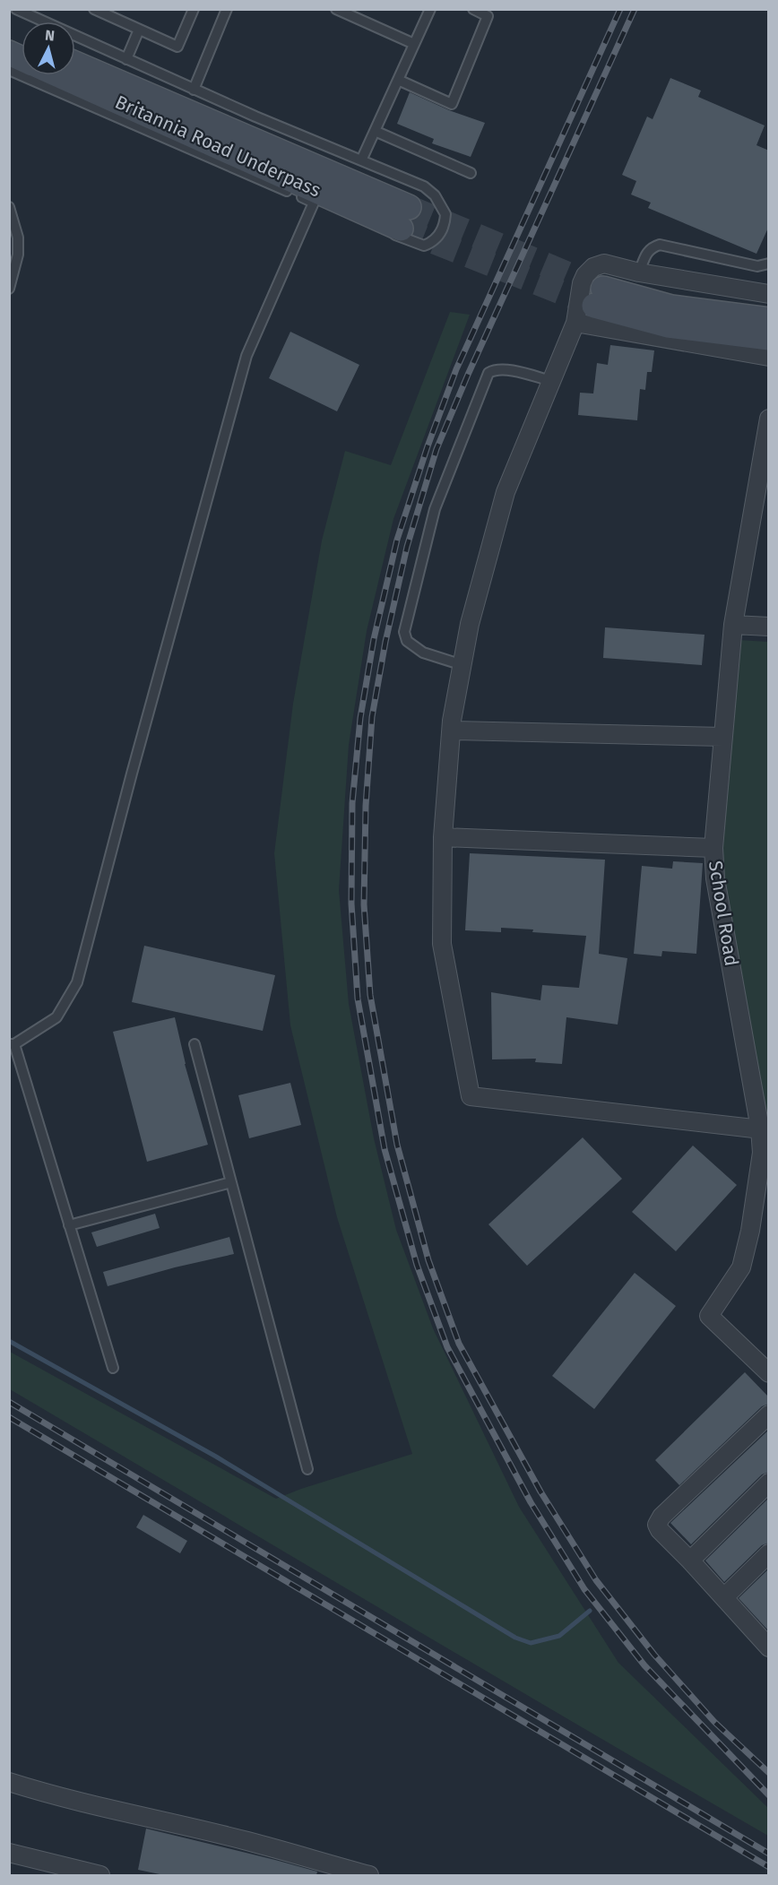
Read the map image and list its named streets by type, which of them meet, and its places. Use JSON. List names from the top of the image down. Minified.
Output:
{"streets":{"main road":["Britannia Road Underpass"],"street":["School Road"]},"north":"top"}
